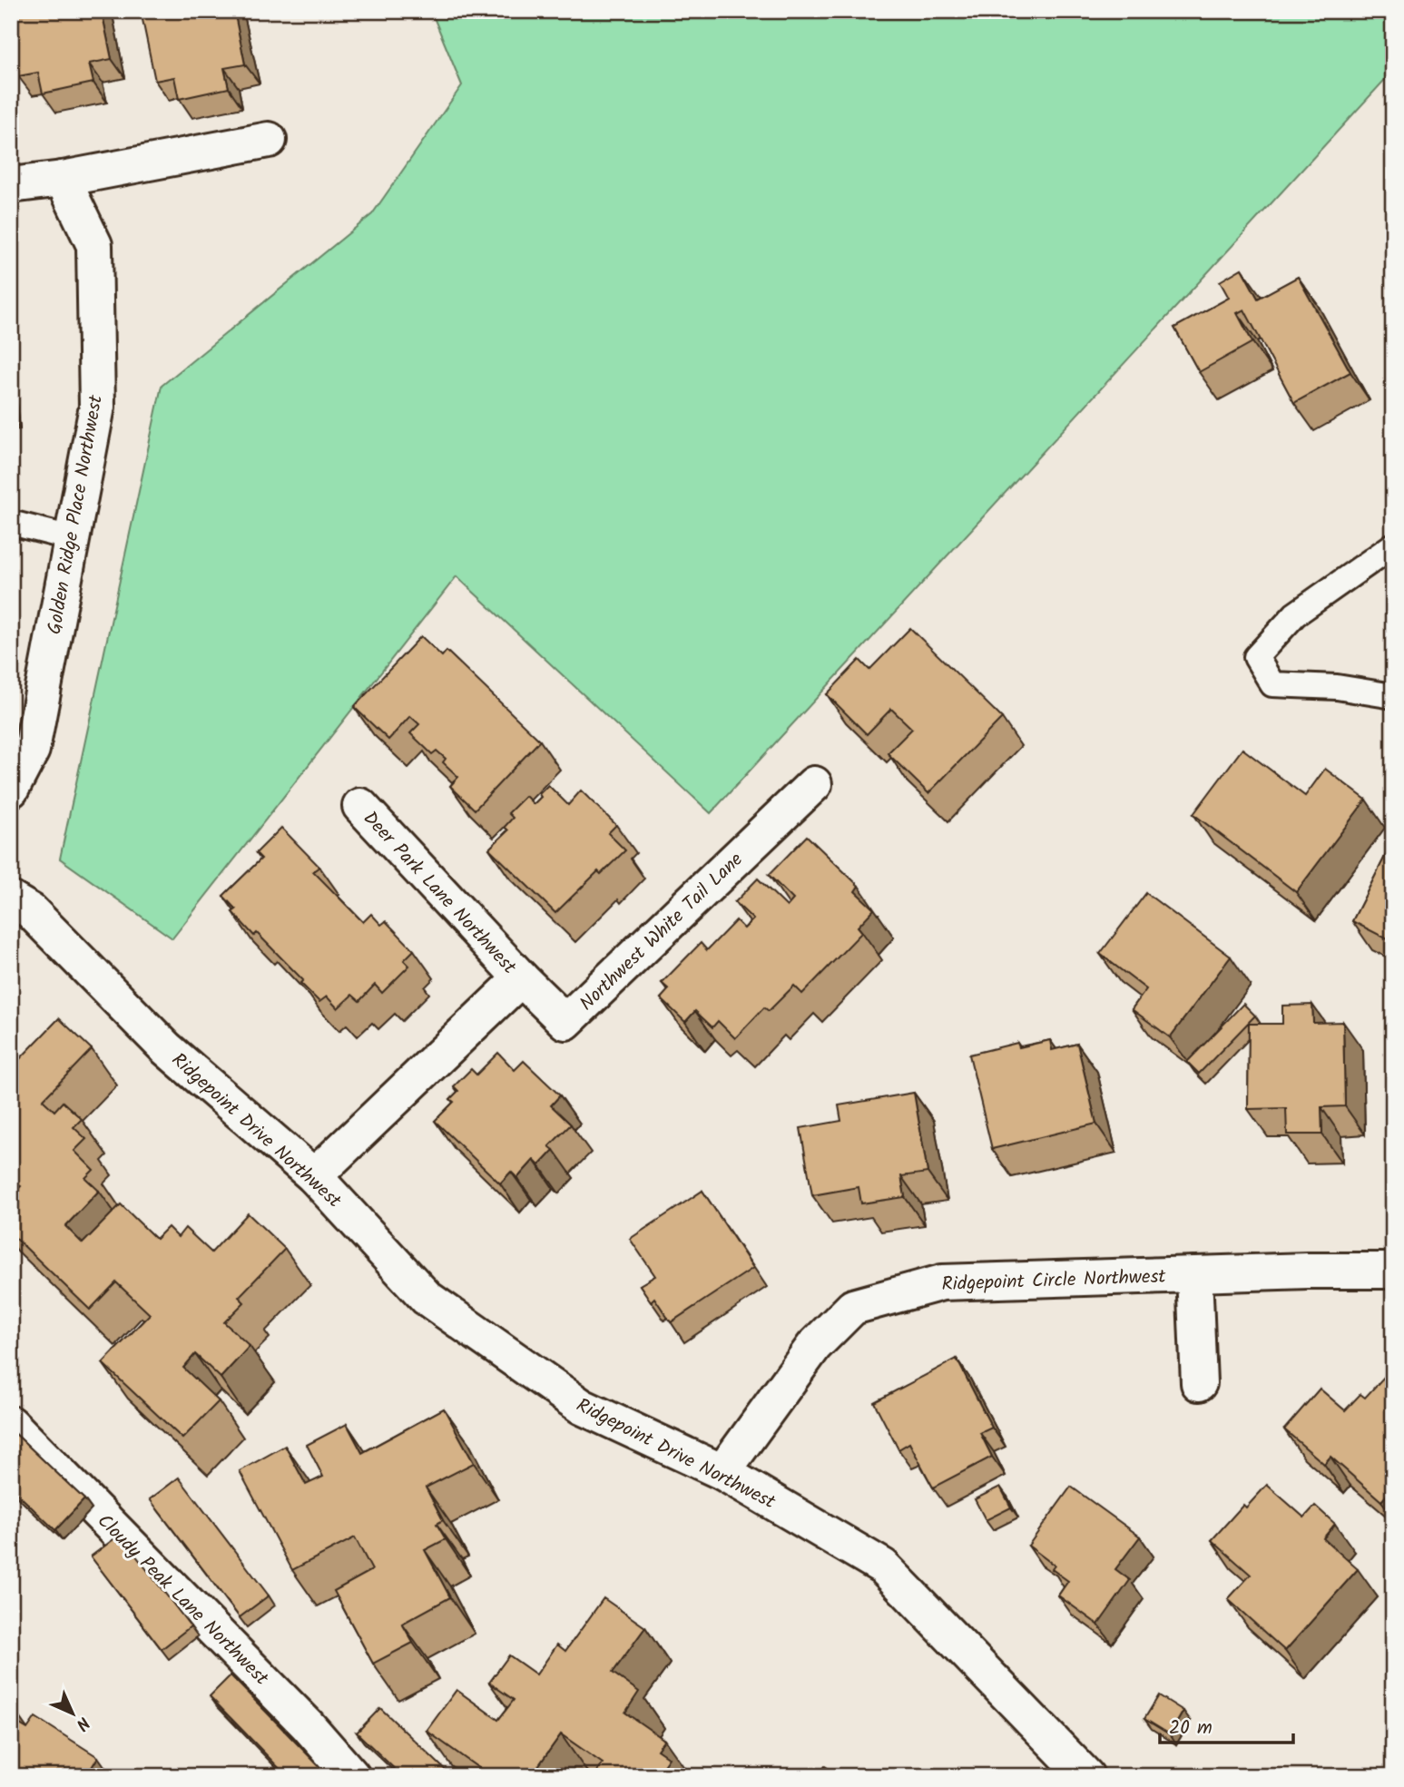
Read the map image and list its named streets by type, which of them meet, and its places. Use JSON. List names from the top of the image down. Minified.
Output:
{"streets":{"street":["Golden Ridge Place Northwest","Deer Park Lane Northwest","Northwest White Tail Lane","Ridgepoint Drive Northwest","Ridgepoint Circle Northwest","Cloudy Peak Lane Northwest"]},"crossings":[["Deer Park Lane Northwest","Northwest White Tail Lane"],["Ridgepoint Drive Northwest","Ridgepoint Circle Northwest"]],"scale_bar":"20 m","north":"bottom right"}
